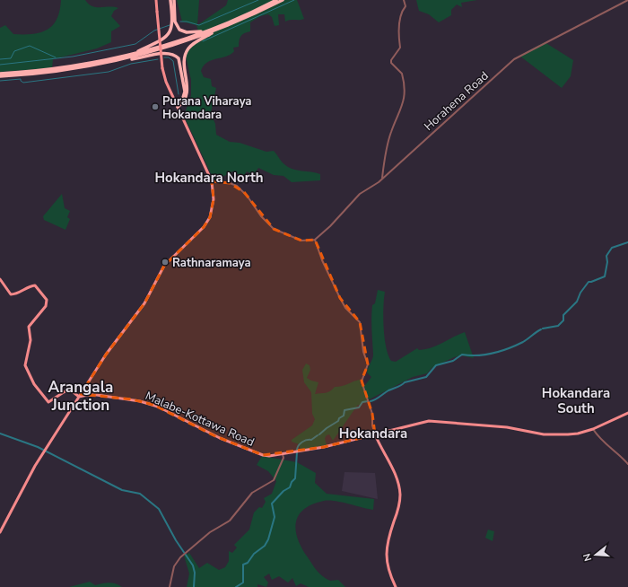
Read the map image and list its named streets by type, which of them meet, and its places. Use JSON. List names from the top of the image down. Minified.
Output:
{"streets":{"main road":["Malabe-Kottawa Road"],"street":["Horahena Road"]},"districts":["Hokandara North","Arangala Junction","Hokandara South","Hokandara"],"places":["Purana Viharaya Hokandara","Rathnaramaya"],"north":"left"}
